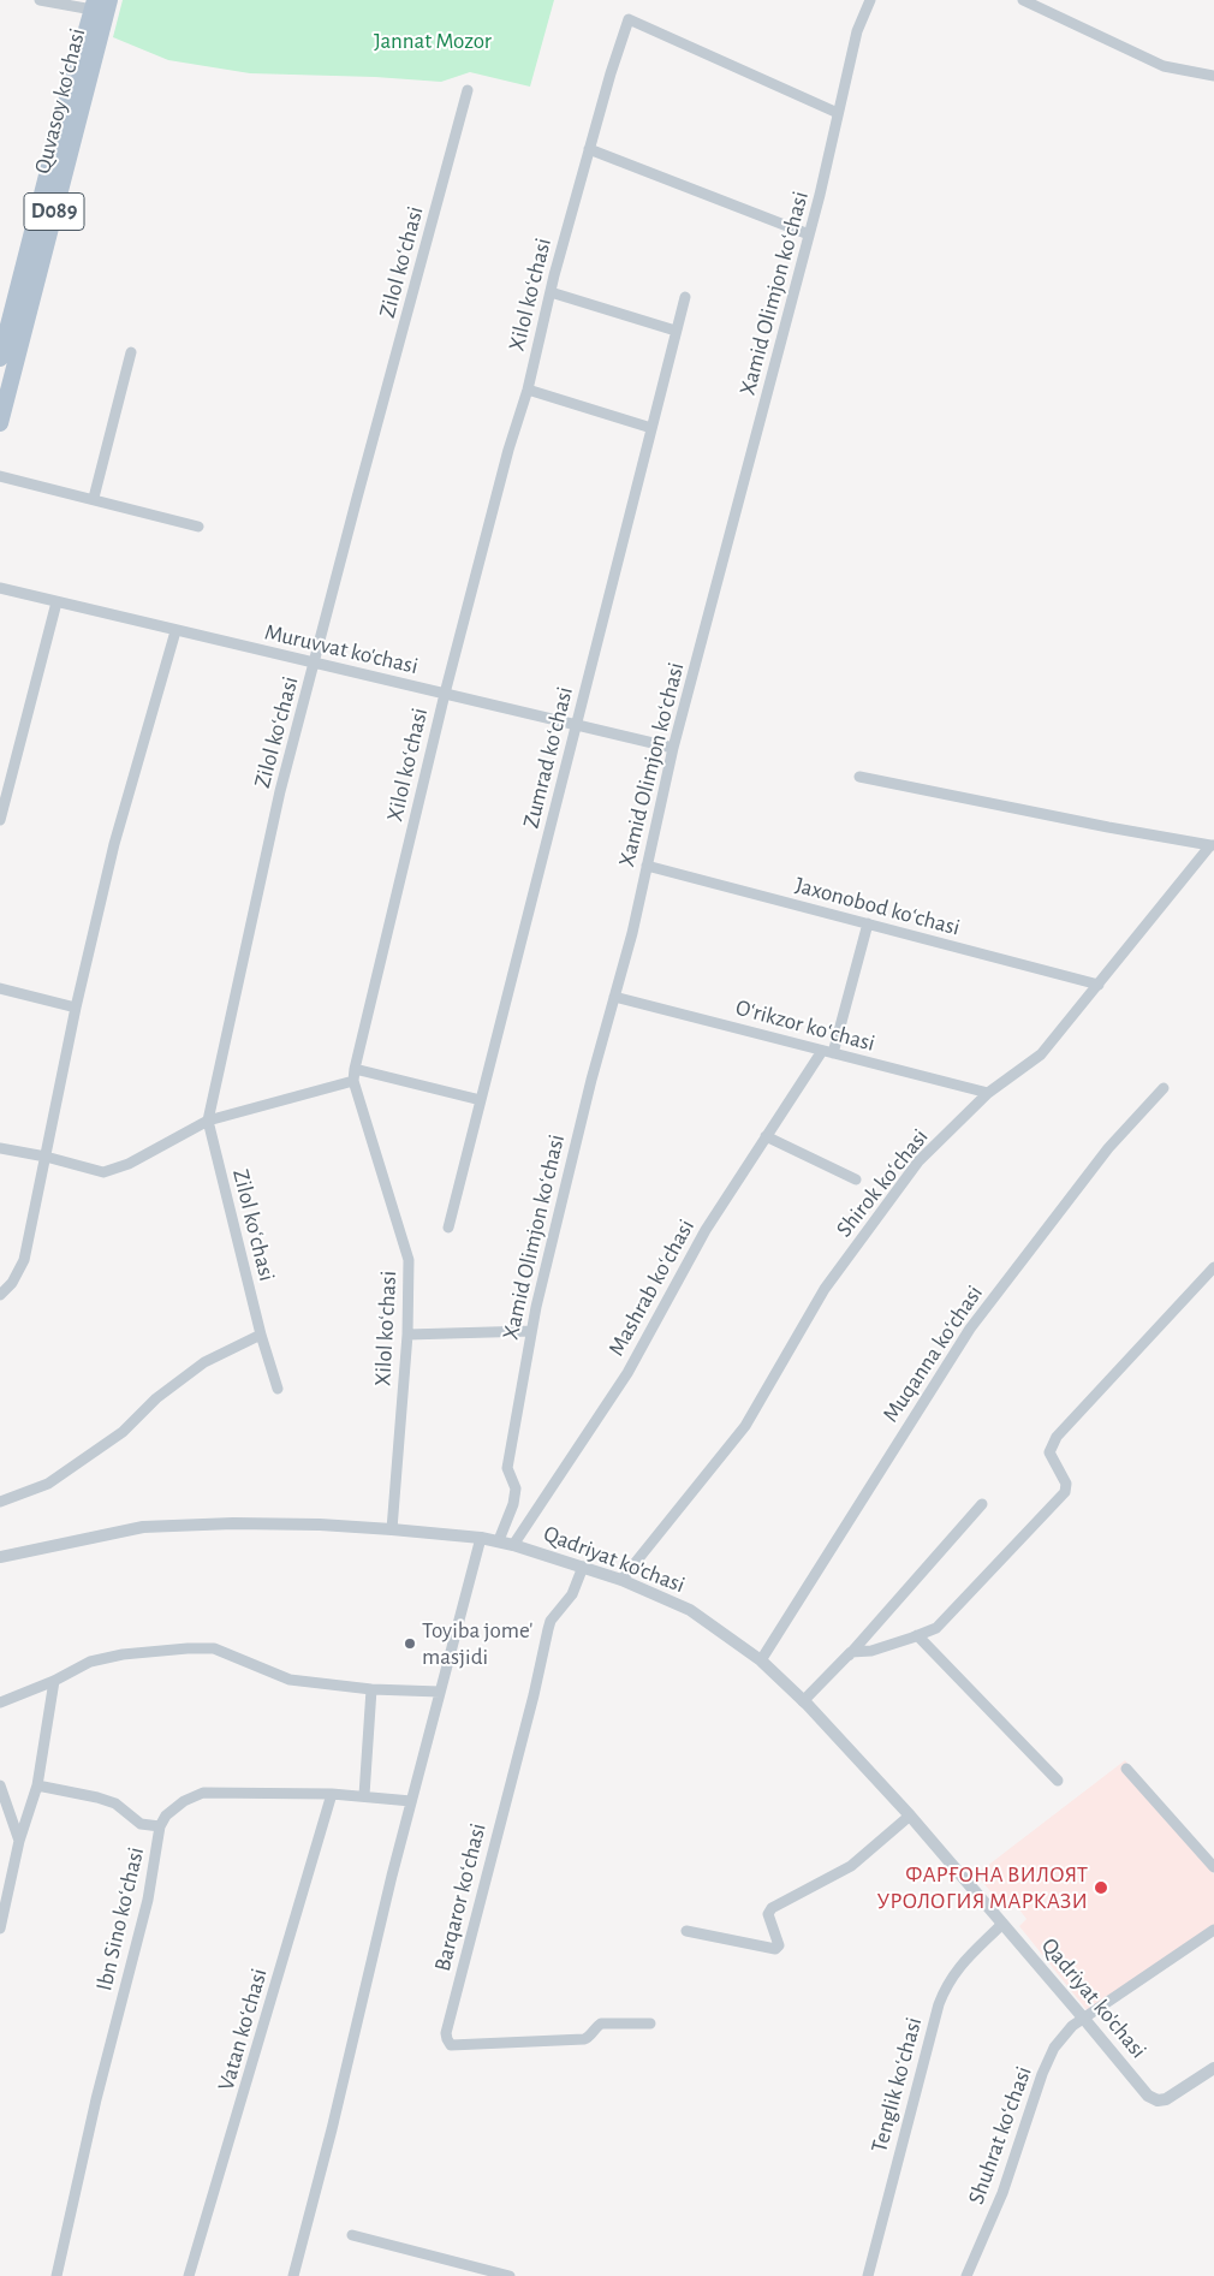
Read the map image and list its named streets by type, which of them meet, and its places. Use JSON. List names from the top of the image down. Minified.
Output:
{"streets":{"main road":["Quvasoy koʻchasi","D089"],"street":["Zilol koʻchasi","Xamid Olimjon koʻchasi","Xilol koʻchasi","Muruvvat ko'chasi","Zumrad koʻchasi","Jaxonobod koʻchasi","Oʻrikzor koʻchasi","Shirok koʻchasi","Mashrab koʻchasi","Muqanna koʻchasi","Qadriyat ko'chasi","Barqaror koʻchasi","Ibn Sino koʻchasi","Vatan koʻchasi","Tenglik koʻchasi","Shuhrat koʻchasi"]},"crossings":[["Zilol koʻchasi","Muruvvat ko'chasi"],["Xamid Olimjon koʻchasi","Xilol koʻchasi"],["Xamid Olimjon koʻchasi","Muruvvat ko'chasi"],["Xamid Olimjon koʻchasi","Jaxonobod koʻchasi"],["Xamid Olimjon koʻchasi","Oʻrikzor koʻchasi"],["Xamid Olimjon koʻchasi","Qadriyat ko'chasi"],["Xilol koʻchasi","Muruvvat ko'chasi"],["Xilol koʻchasi","Qadriyat ko'chasi"],["Muruvvat ko'chasi","Zumrad koʻchasi"],["Jaxonobod koʻchasi","Shirok koʻchasi"],["Jaxonobod koʻchasi","Mashrab koʻchasi"],["Oʻrikzor koʻchasi","Shirok koʻchasi"],["Oʻrikzor koʻchasi","Mashrab koʻchasi"],["Shirok koʻchasi","Qadriyat ko'chasi"],["Mashrab koʻchasi","Qadriyat ko'chasi"],["Muqanna koʻchasi","Qadriyat ko'chasi"],["Qadriyat ko'chasi","Barqaror koʻchasi"],["Qadriyat ko'chasi","Tenglik koʻchasi"],["Qadriyat ko'chasi","Shuhrat koʻchasi"],["Ibn Sino koʻchasi","Vatan koʻchasi"]],"parks":["Jannat Mozor"],"places":["Toyiba jome' masjidi","ФАРҒОНА ВИЛОЯТ УРОЛОГИЯ МАРКАЗИ"]}
